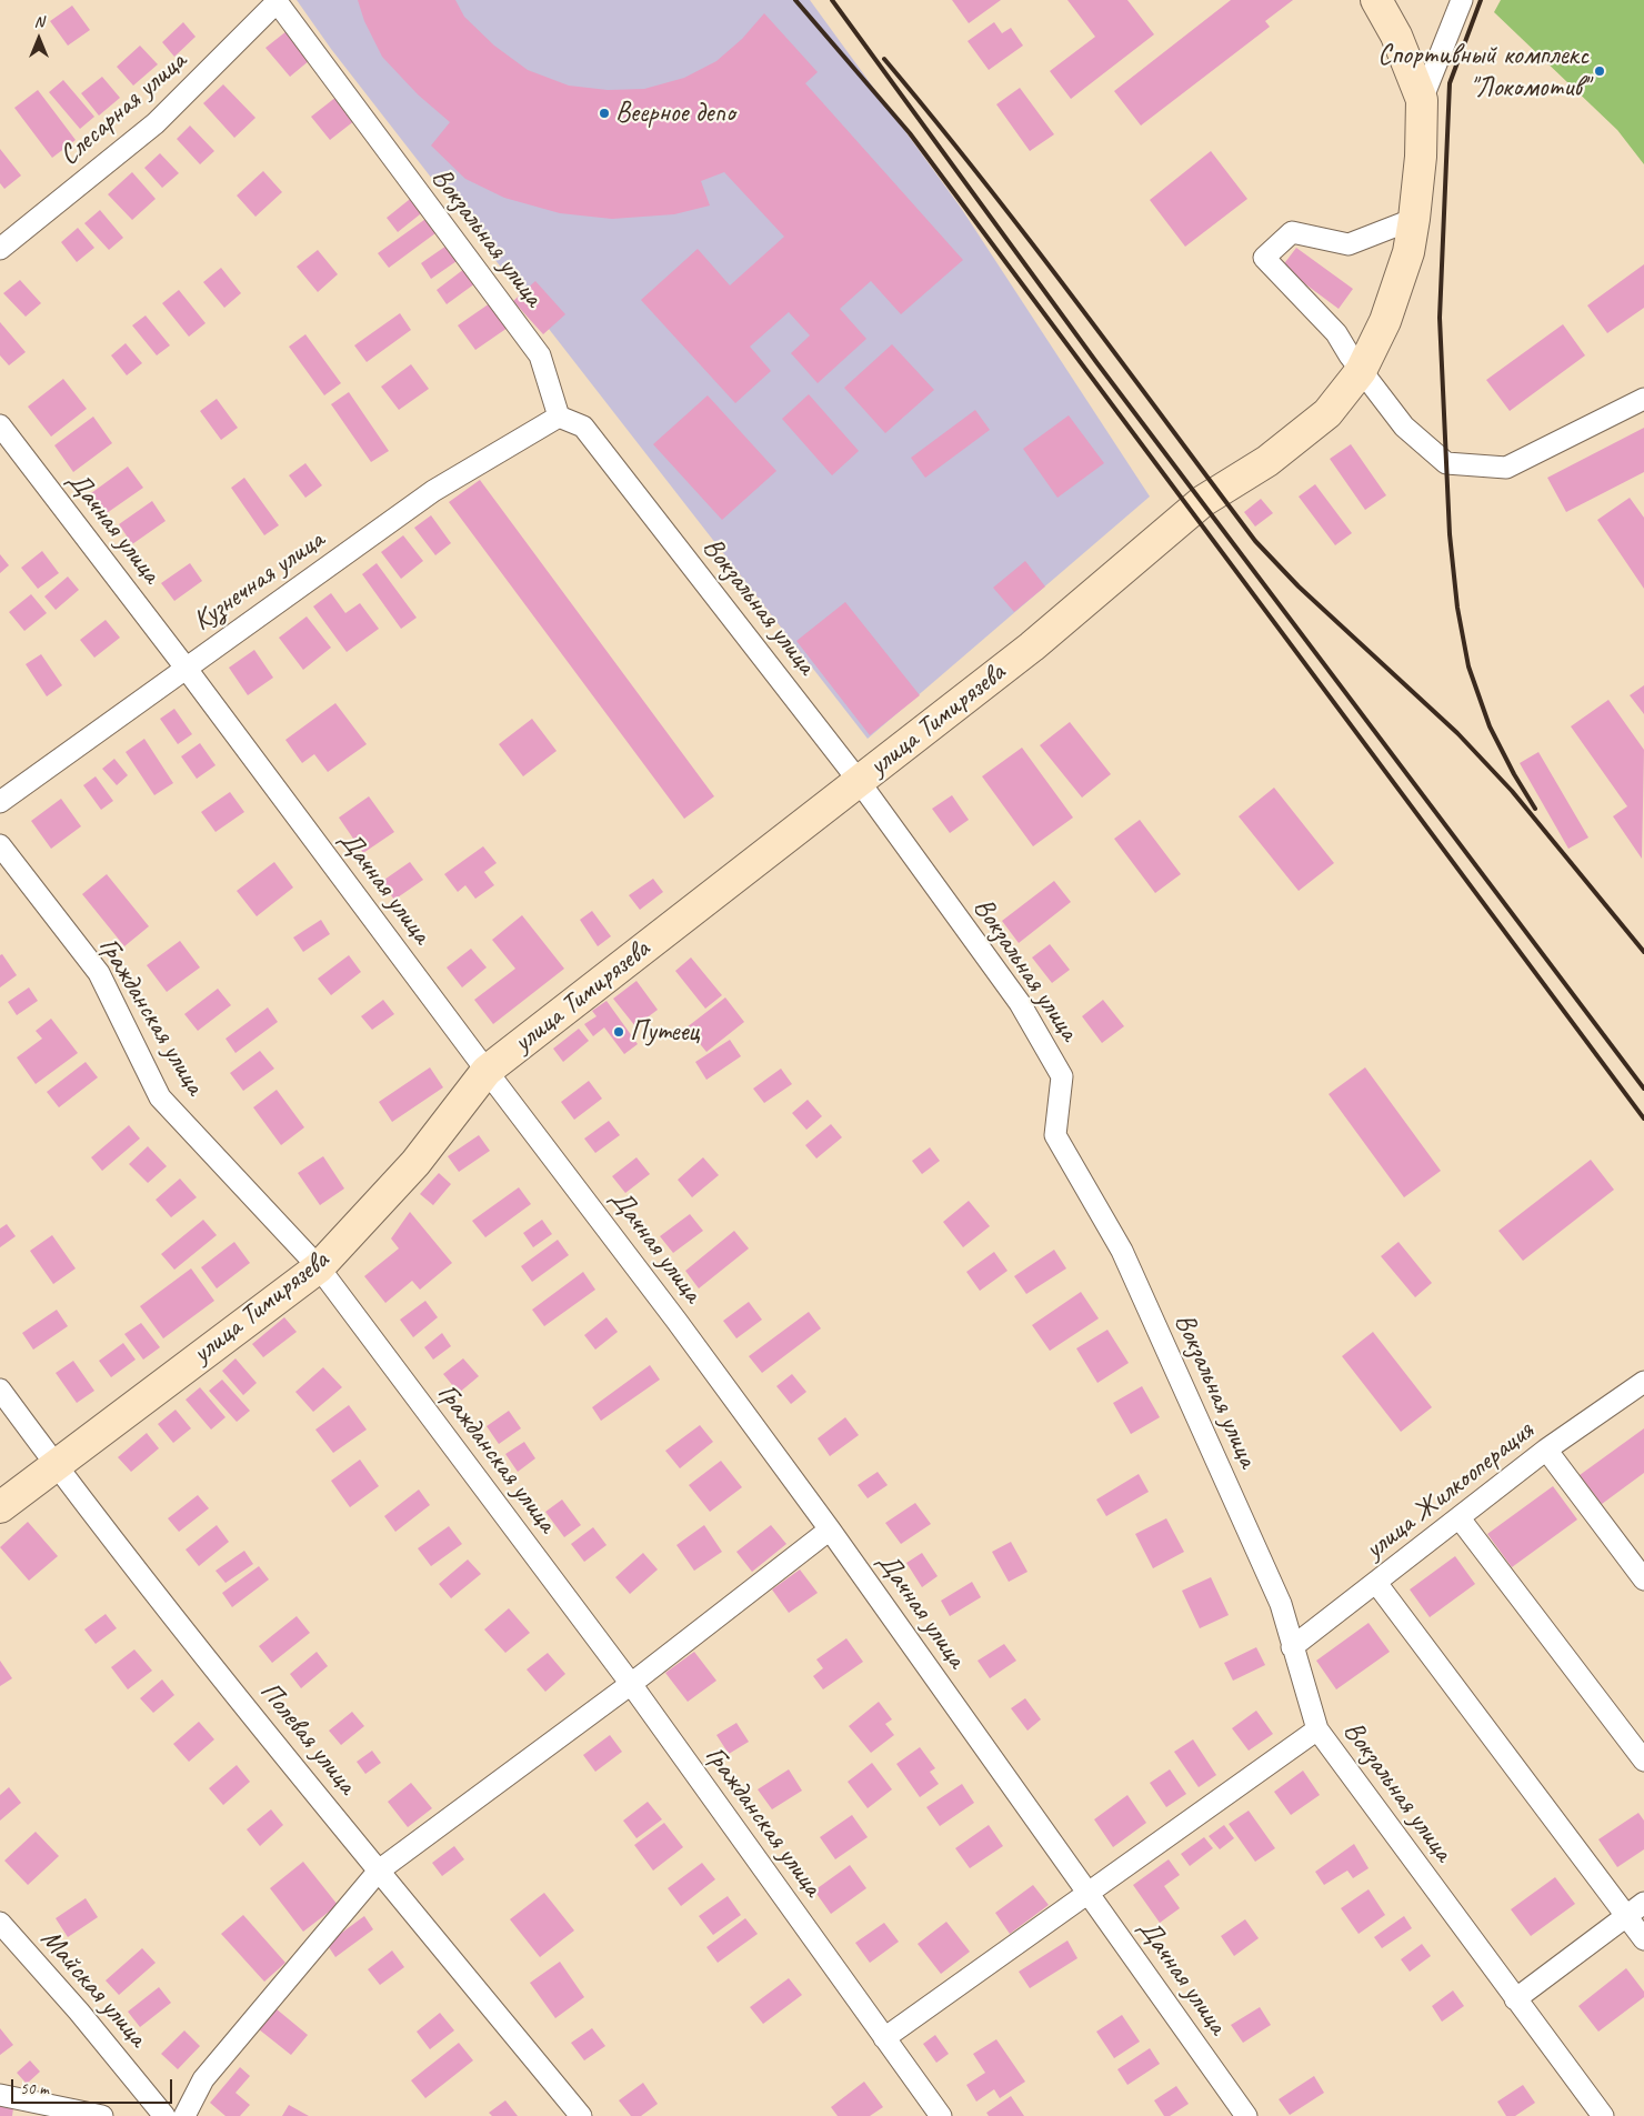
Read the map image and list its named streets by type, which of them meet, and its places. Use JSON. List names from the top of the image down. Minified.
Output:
{"streets":{"main road":["улица Тимирязева"],"street":["Слесарная улица","Вокзальная улица","Дачная улица","Кузнечная улица","Гражданская улица","улица Жилкооперация","Полевая улица","Майская улица"]},"crossings":[["Слесарная улица","Вокзальная улица"],["Вокзальная улица","Кузнечная улица"],["Вокзальная улица","улица Тимирязева"],["Вокзальная улица","улица Жилкооперация"],["Дачная улица","Кузнечная улица"],["Дачная улица","улица Тимирязева"],["улица Тимирязева","Гражданская улица"],["улица Тимирязева","Полевая улица"]],"places":["Спортивный комплекс \"Локомотив\"","Веерное депо","Путеец"],"scale_bar":"50 m","north":"top"}
